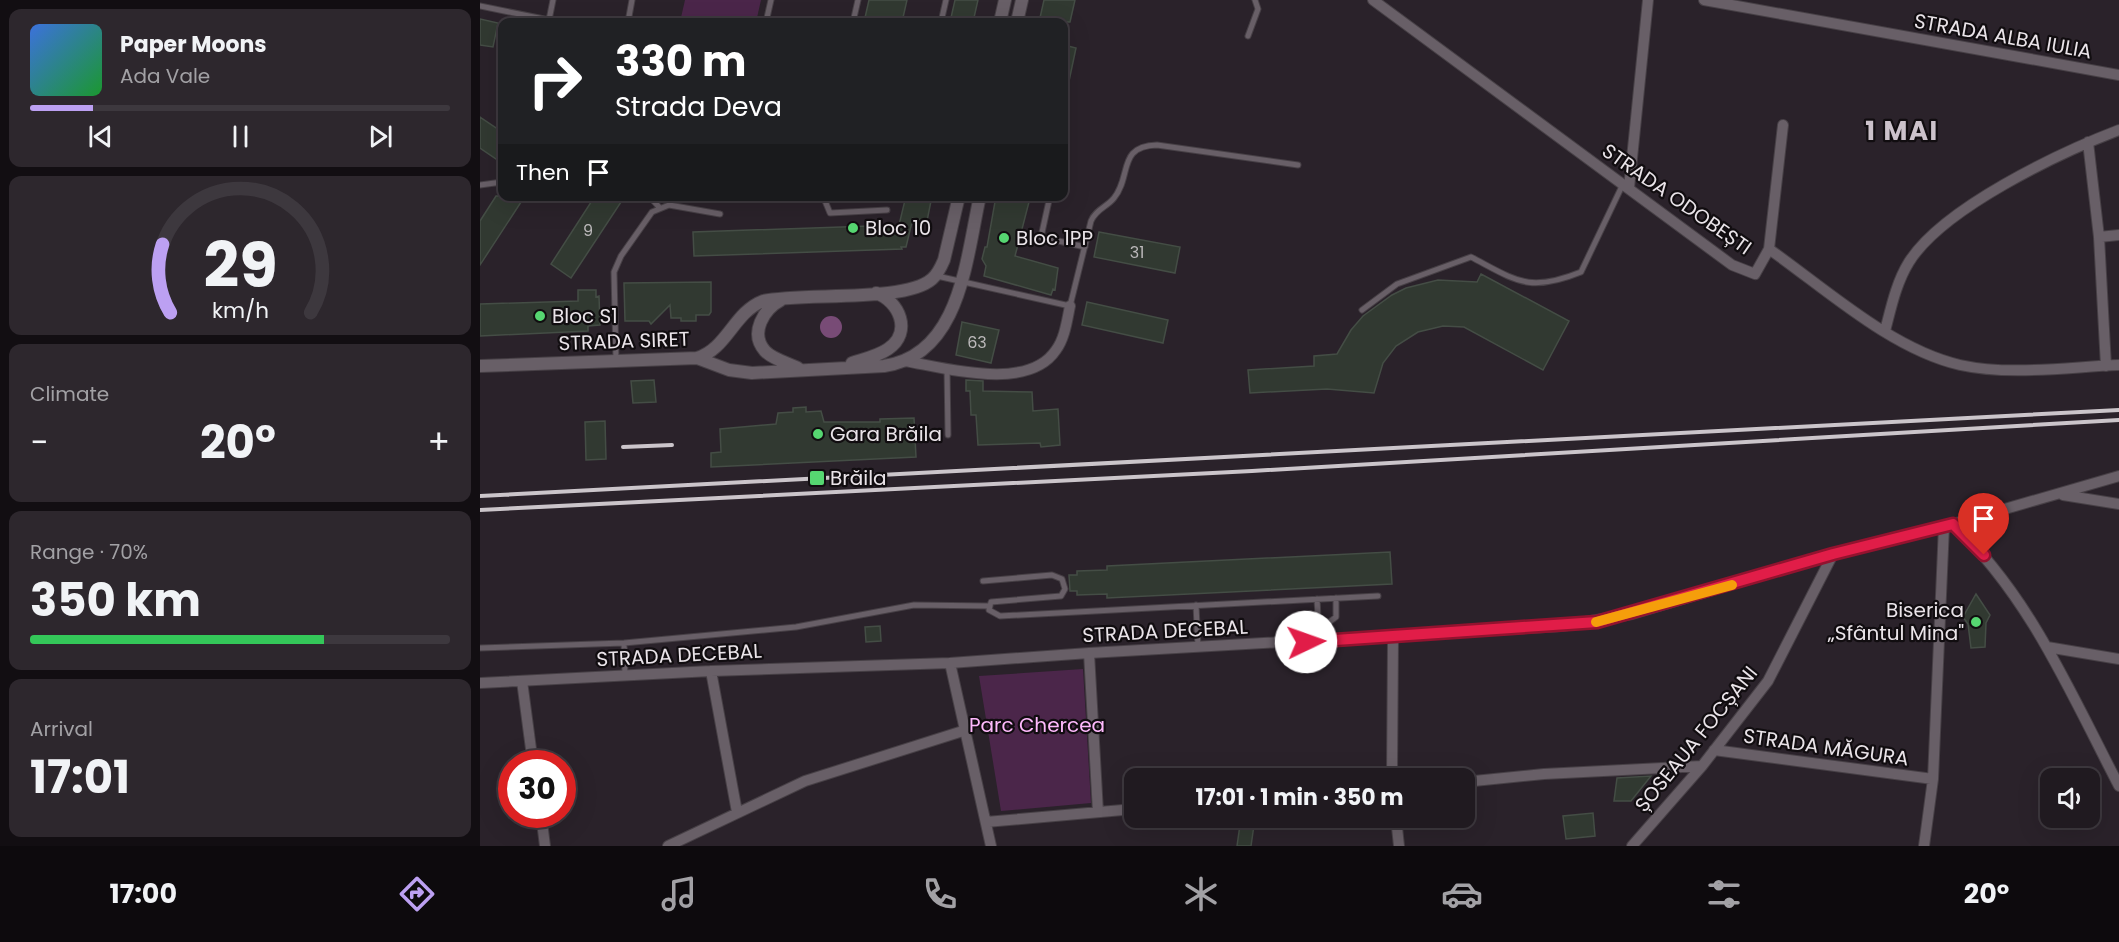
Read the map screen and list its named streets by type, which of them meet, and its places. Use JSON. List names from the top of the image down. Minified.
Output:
{"streets":{"street":["STRADA ALBA IULIA","STRADA ODOBEȘTI","STRADA SIRET","STRADA DECEBAL","ȘOSEAUA FOCȘANI","STRADA MĂGURA"]},"crossings":[["STRADA DECEBAL","ȘOSEAUA FOCȘANI"],["ȘOSEAUA FOCȘANI","STRADA MĂGURA"]],"districts":["1 MAI"],"parks":["Parc Chercea"],"places":{"other":["Bloc 10","Bloc 1PP","Bloc S1","Gara Brăila","Biserica „Sfântul Mina\""],"transit":["Brăila"]},"house_numbers":["9","31","63"],"page":{"turn":["330 m","Strada Deva"],"song":["Paper Moons","Ada Vale"],"then":"Then","tile":["Climate",["Range · 70%","350 km"],["Arrival","17:01"]],"heat":["−","20°","+"],"limit":"30","trip":"17:01 · 1 min · 350 m","tabs":["17:00","20°"],"gauge":["29","km/h"]}}
